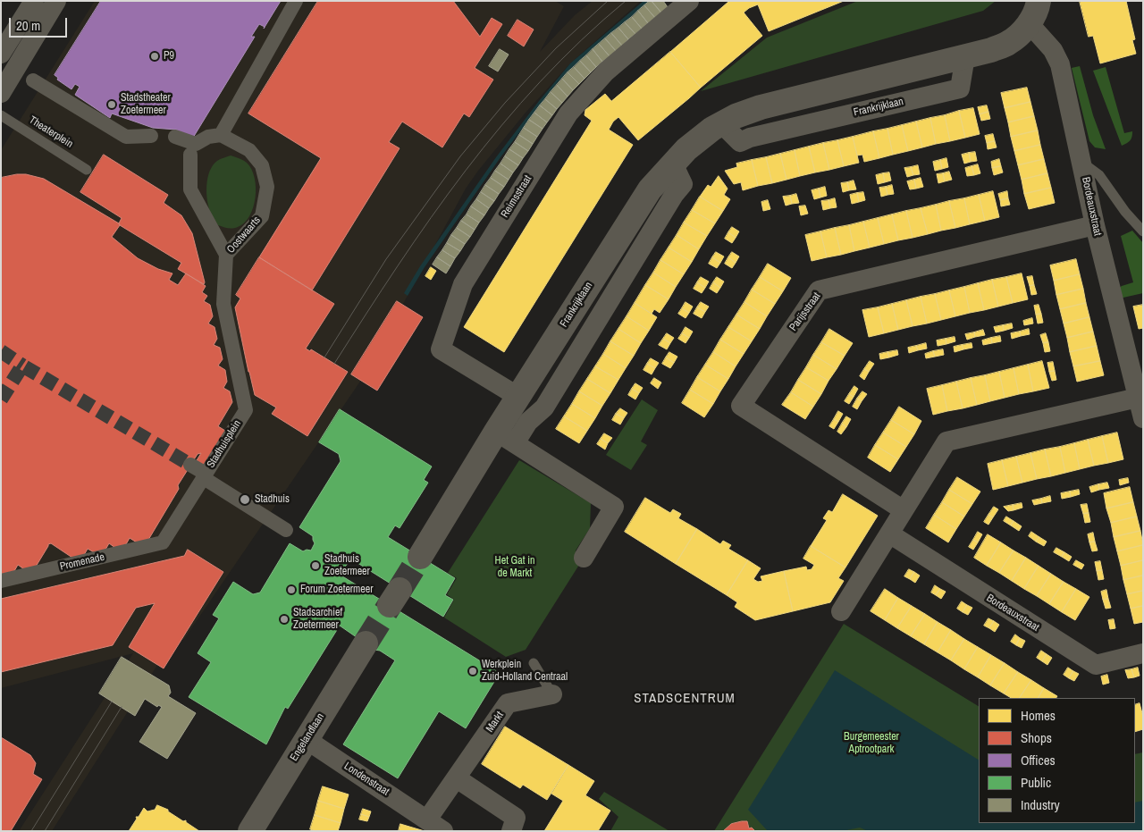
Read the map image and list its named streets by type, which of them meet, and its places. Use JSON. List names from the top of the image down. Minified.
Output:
{"streets":{"street":["Frankrijklaan","Reimsstraat","Bordeauxstraat","Oostwaarts","Parijsstraat","Stadhuisplein","Promenade","Markt","Engelandlaan","Londenstraat"],"lane":["Theaterplein"]},"crossings":[["Frankrijklaan","Reimsstraat"],["Frankrijklaan","Bordeauxstraat"],["Bordeauxstraat","Parijsstraat"],["Oostwaarts","Stadhuisplein"],["Stadhuisplein","Promenade"],["Markt","Londenstraat"],["Engelandlaan","Londenstraat"]],"districts":["STADSCENTRUM"],"parks":["Het Gat in de Markt","Burgemeester Aptrootpark"],"places":["P9","Stadstheater Zoetermeer","Stadhuis","Stadhuis Zoetermeer","Forum Zoetermeer","Stadsarchief Zoetermeer","Werkplein Zuid-Holland Centraal"],"legend":["Homes","Shops","Offices","Public","Industry"],"scale_bar":"20 m"}
